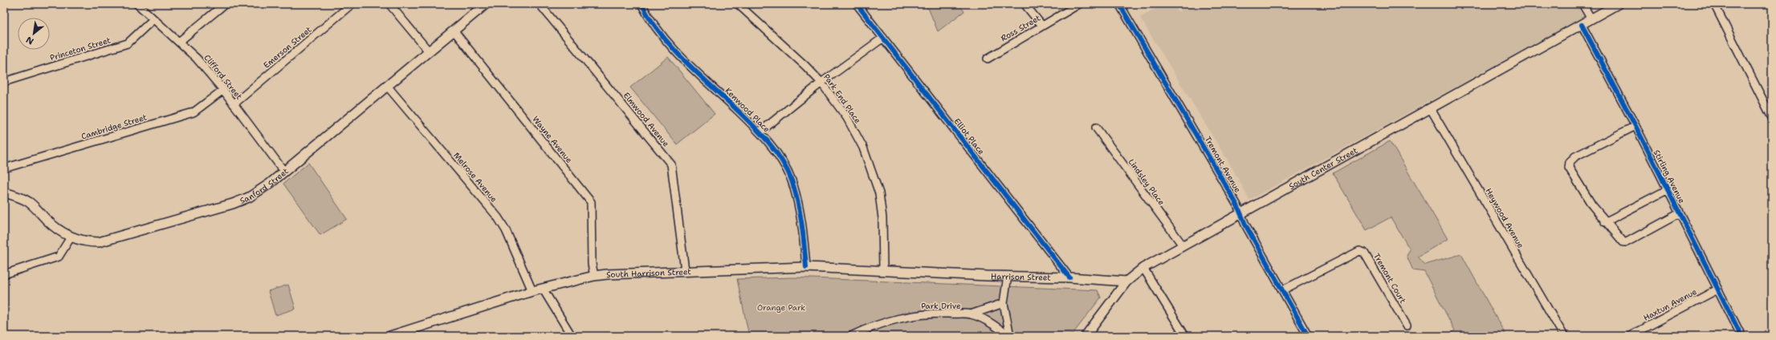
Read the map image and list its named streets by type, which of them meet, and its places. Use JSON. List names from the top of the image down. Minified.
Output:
{"streets":{"main road":["South Center Street","Sanford Street","South Harrison Street","Harrison Street"],"street":["Ross Street","Emerson Street","Princeton Street","Clifford Street","Park End Place","Kenwood Place","Elmwood Avenue","Cambridge Street","Elliot Place","Wayne Avenue","Tremont Avenue","Stirling Avenue","Melrose Avenue","Lindsley Place","Heywood Avenue","Tremont Court","Haxtun Avenue","Park Drive"]},"crossings":[["Emerson Street","Clifford Street"],["Princeton Street","Clifford Street"],["Clifford Street","Cambridge Street"],["Clifford Street","Sanford Street"],["Park End Place","South Harrison Street"],["Kenwood Place","South Harrison Street"],["Elmwood Avenue","South Harrison Street"],["Elliot Place","Harrison Street"],["Wayne Avenue","Sanford Street"],["Wayne Avenue","South Harrison Street"],["Tremont Avenue","South Center Street"],["Tremont Avenue","Tremont Court"],["South Center Street","Stirling Avenue"],["South Center Street","Lindsley Place"],["South Center Street","Heywood Avenue"],["South Center Street","Harrison Street"],["Stirling Avenue","Haxtun Avenue"],["Melrose Avenue","Sanford Street"],["Melrose Avenue","South Harrison Street"],["South Harrison Street","Harrison Street"]],"parks":["Orange Park"],"north":"bottom left"}
